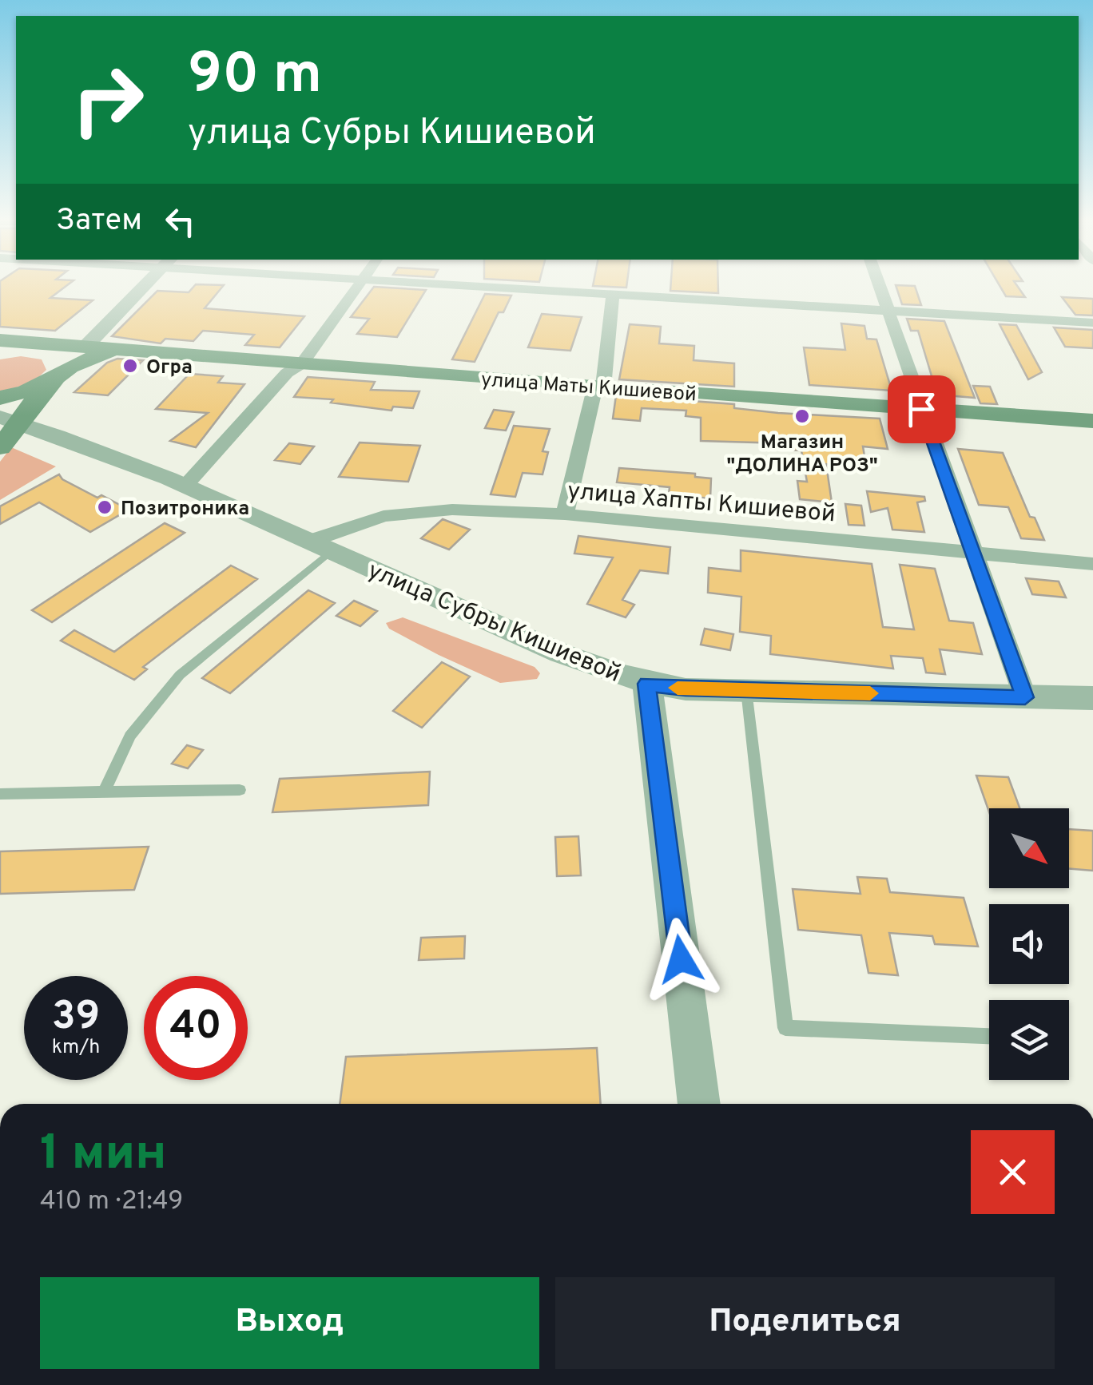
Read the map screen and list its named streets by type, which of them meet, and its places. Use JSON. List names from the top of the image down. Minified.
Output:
{"streets":{"main road":["улица Маты Кишиевой"],"street":["улица Хапты Кишиевой","улица Субры Кишиевой"]},"crossings":[["улица Хапты Кишиевой","улица Субры Кишиевой"]],"places":["Огра","Магазин \"ДОЛИНА РОЗ\"","Позитроника"],"north":"bottom right","page":{"turn":["90 m","улица Субры Кишиевой"],"then":"Затем","speed":"39 km/h","limit":"40","heading":["1 мин","410 m · 21:49"],"buttons":["Выход","Поделиться"]}}
